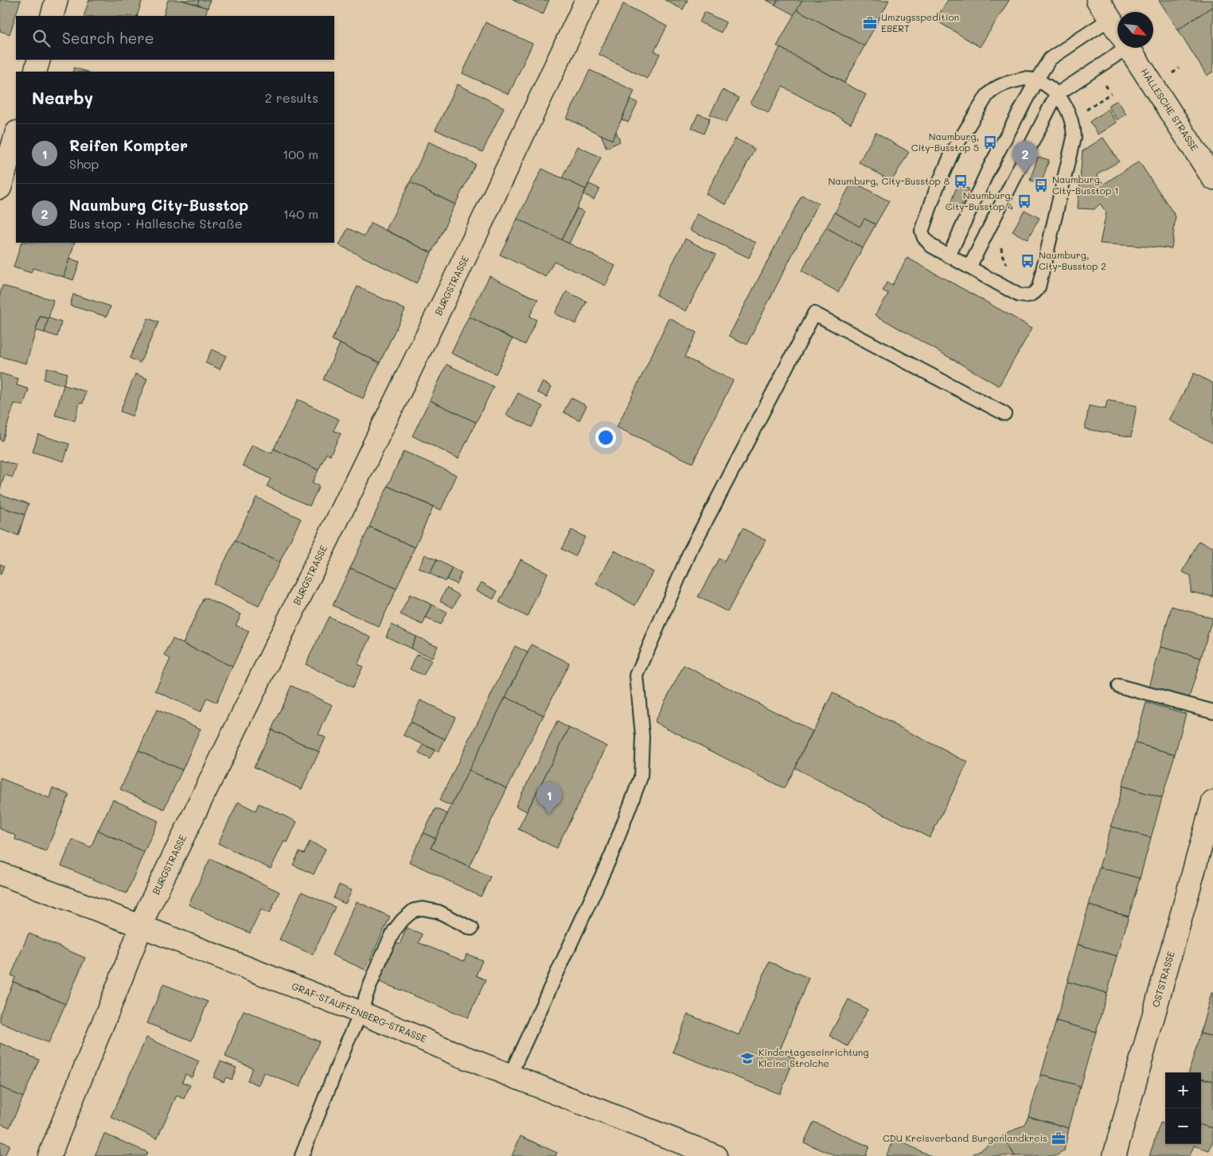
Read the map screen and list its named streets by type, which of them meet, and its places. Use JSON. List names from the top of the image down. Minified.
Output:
{"streets":{"street":["HALLESCHE STRASSE","BURGSTRASSE","OSTSTRASSE","GRAF-STAUFFENBERG-STRASSE"]},"crossings":[["BURGSTRASSE","GRAF-STAUFFENBERG-STRASSE"]],"places":{"office":["Umzugsspedition EBERT","CDU Kreisverband Burgenlandkreis"],"bus stop":["Naumburg, City-Busstop 5","Naumburg, City-Busstop 8","Naumburg, City-Busstop 1","Naumburg, City-Busstop 4","Naumburg, City-Busstop 2"],"school or university":["Kindertageseinrichtung Kleine Strolche"]},"north":"bottom right","page":{"search":"Search here","heading":["Nearby","2 results"],"list":[{"mark":"1","name":"Reifen Kompter","note":"Shop","value":"100 m"},{"mark":"2","name":"Naumburg City-Busstop","note":"Bus stop · Hallesche Straße","value":"140 m"}],"pins":["2","1"],"map_buttons":["+","−"]}}
